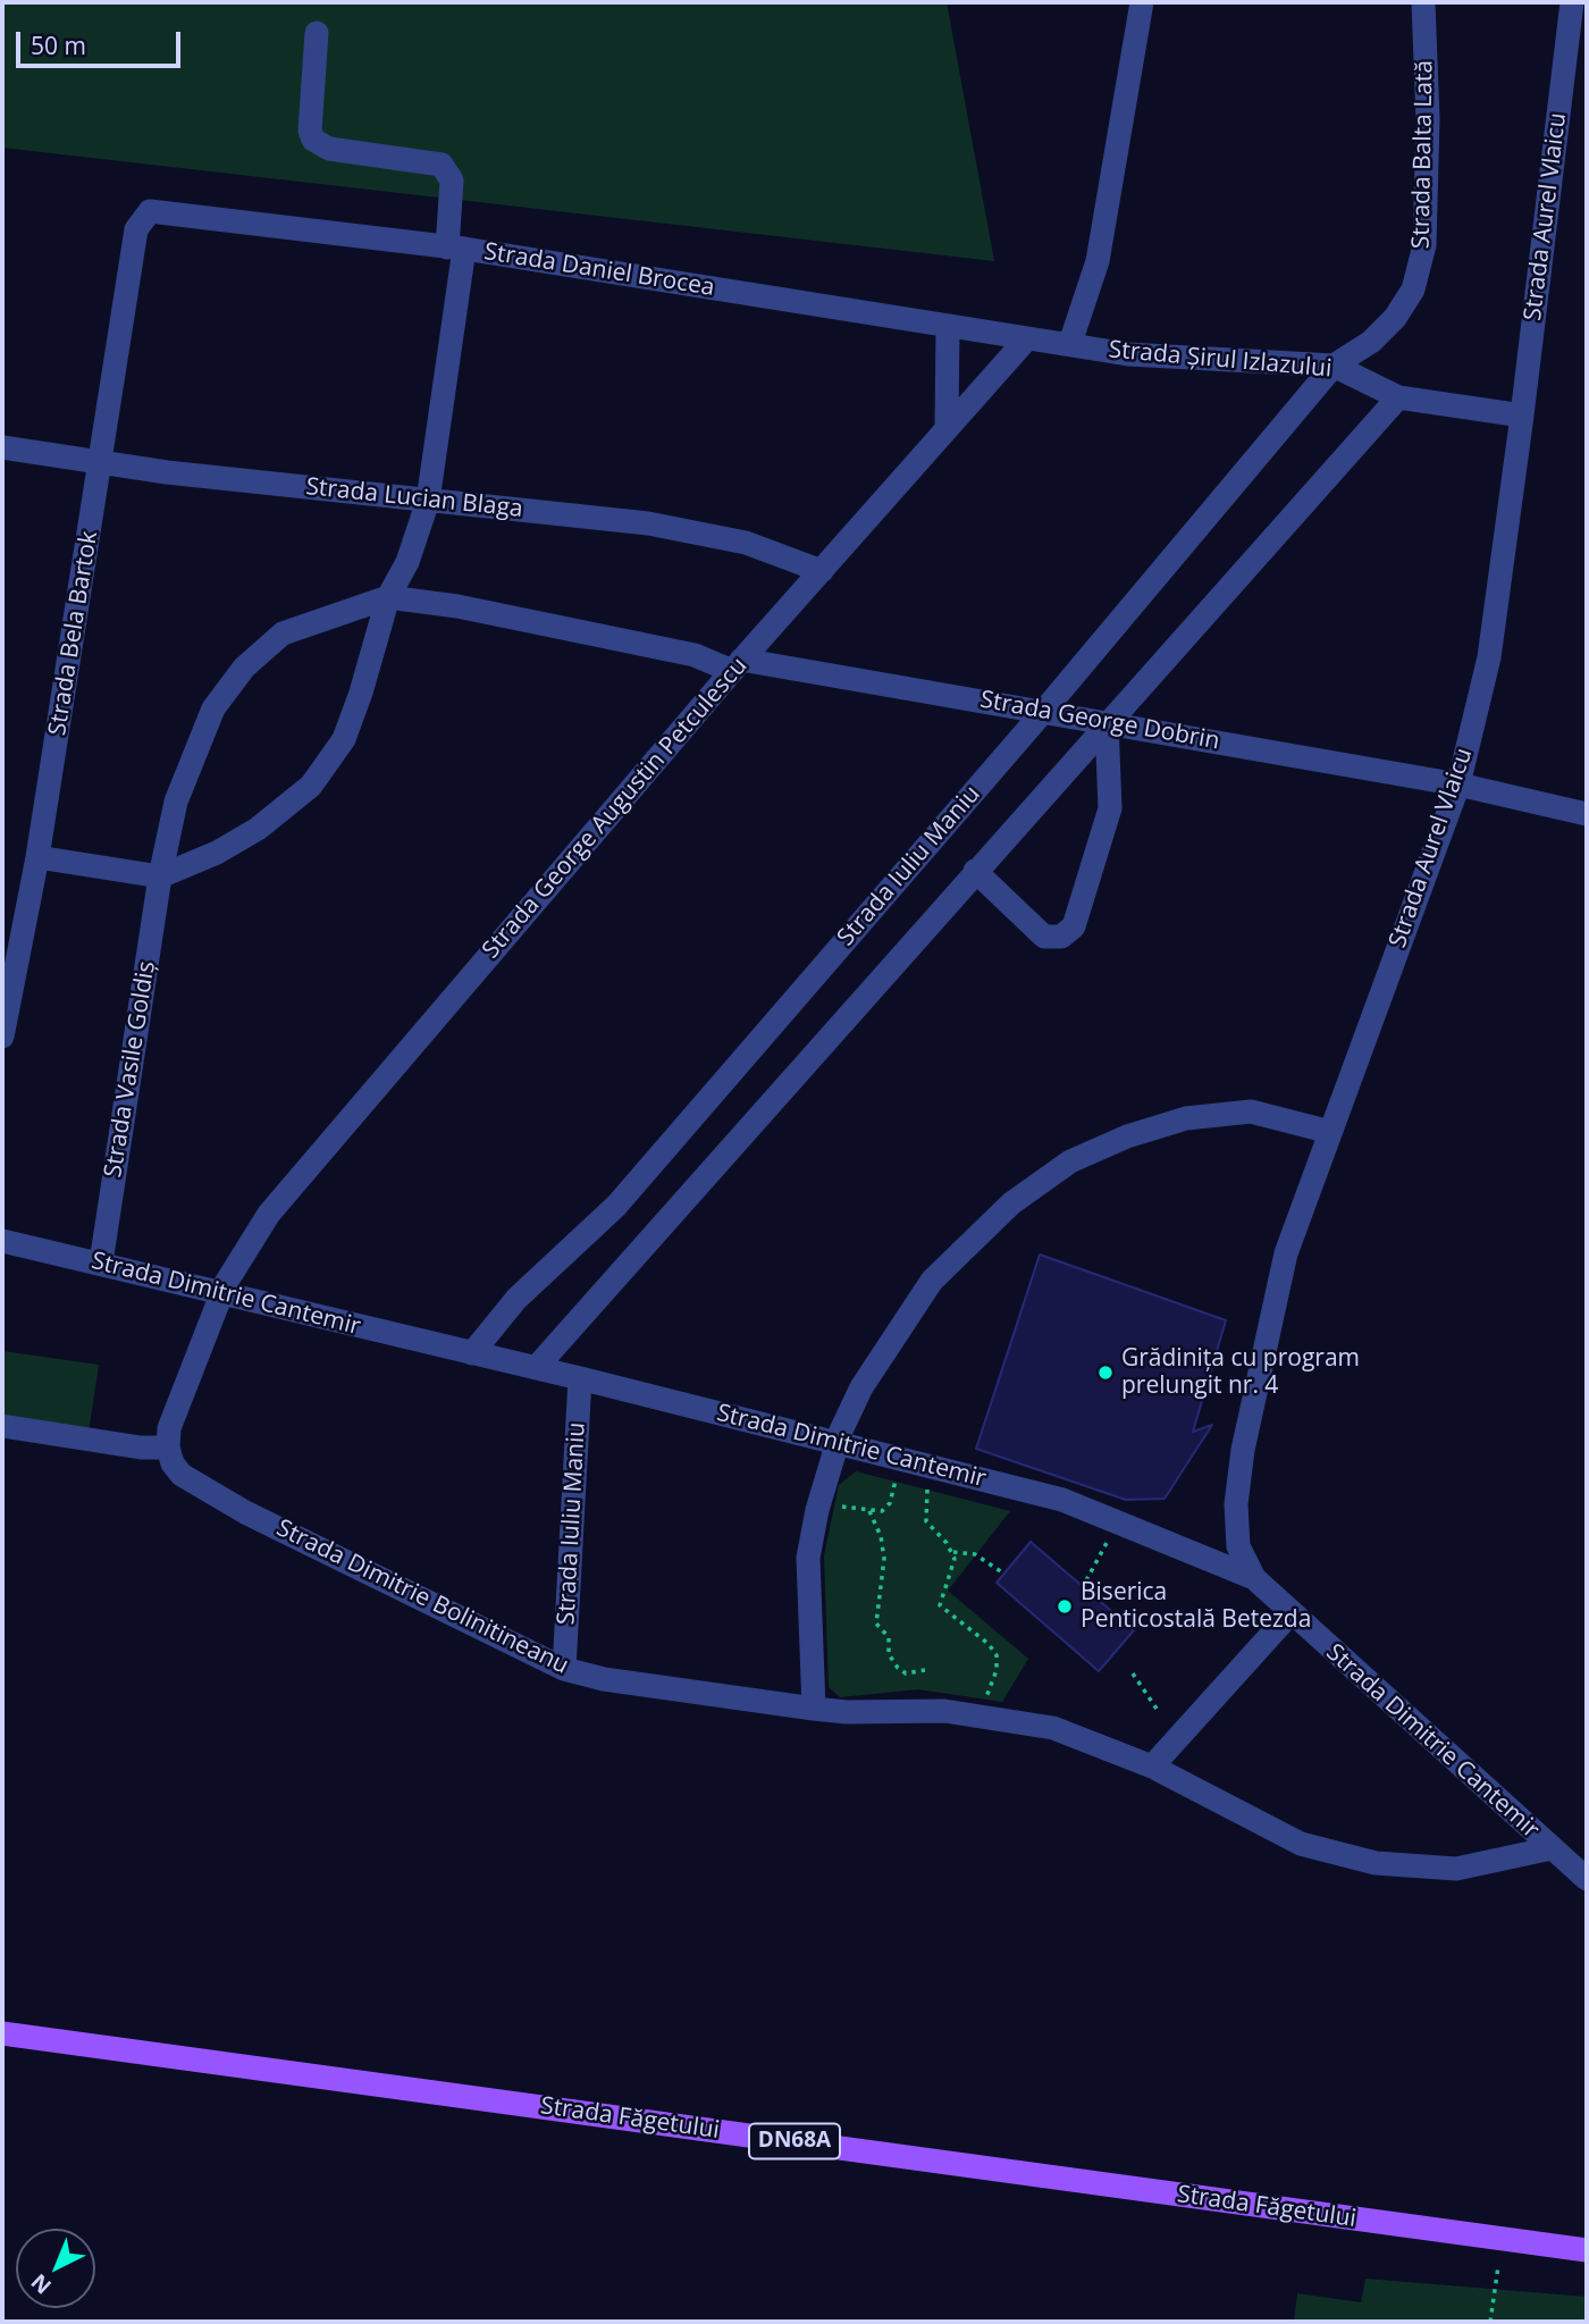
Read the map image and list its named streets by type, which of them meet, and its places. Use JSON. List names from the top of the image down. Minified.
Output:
{"streets":{"main road":["Strada Făgetului","DN68A"],"street":["Strada Balta Lată","Strada Aurel Vlaicu","Strada Daniel Brocea","Strada Șirul Izlazului","Strada Lucian Blaga","Strada Bela Bartok","Strada George Dobrin","Strada George Augustin Petculescu","Strada Iuliu Maniu","Strada Vasile Goldiș","Strada Dimitrie Cantemir","Strada Dimitrie Bolinitineanu"]},"crossings":[["Strada Balta Lată","Strada Șirul Izlazului"],["Strada Balta Lată","Strada Iuliu Maniu"],["Strada Aurel Vlaicu","Strada Șirul Izlazului"],["Strada Aurel Vlaicu","Strada George Dobrin"],["Strada Aurel Vlaicu","Strada Dimitrie Cantemir"],["Strada Daniel Brocea","Strada Șirul Izlazului"],["Strada Daniel Brocea","Strada Bela Bartok"],["Strada Daniel Brocea","Strada George Augustin Petculescu"],["Strada Șirul Izlazului","Strada Iuliu Maniu"],["Strada Lucian Blaga","Strada Bela Bartok"],["Strada Lucian Blaga","Strada George Augustin Petculescu"],["Strada George Dobrin","Strada George Augustin Petculescu"],["Strada George Dobrin","Strada Iuliu Maniu"],["Strada George Dobrin","Strada Vasile Goldiș"],["Strada George Augustin Petculescu","Strada Vasile Goldiș"],["Strada George Augustin Petculescu","Strada Dimitrie Cantemir"],["Strada Iuliu Maniu","Strada Dimitrie Cantemir"],["Strada Iuliu Maniu","Strada Dimitrie Bolinitineanu"],["Strada Vasile Goldiș","Strada Dimitrie Cantemir"],["Strada Dimitrie Cantemir","Strada Dimitrie Bolinitineanu"]],"places":["Grădinița cu program prelungit nr. 4","Biserica Penticostală Betezda"],"scale_bar":"50 m","north":"bottom left"}
